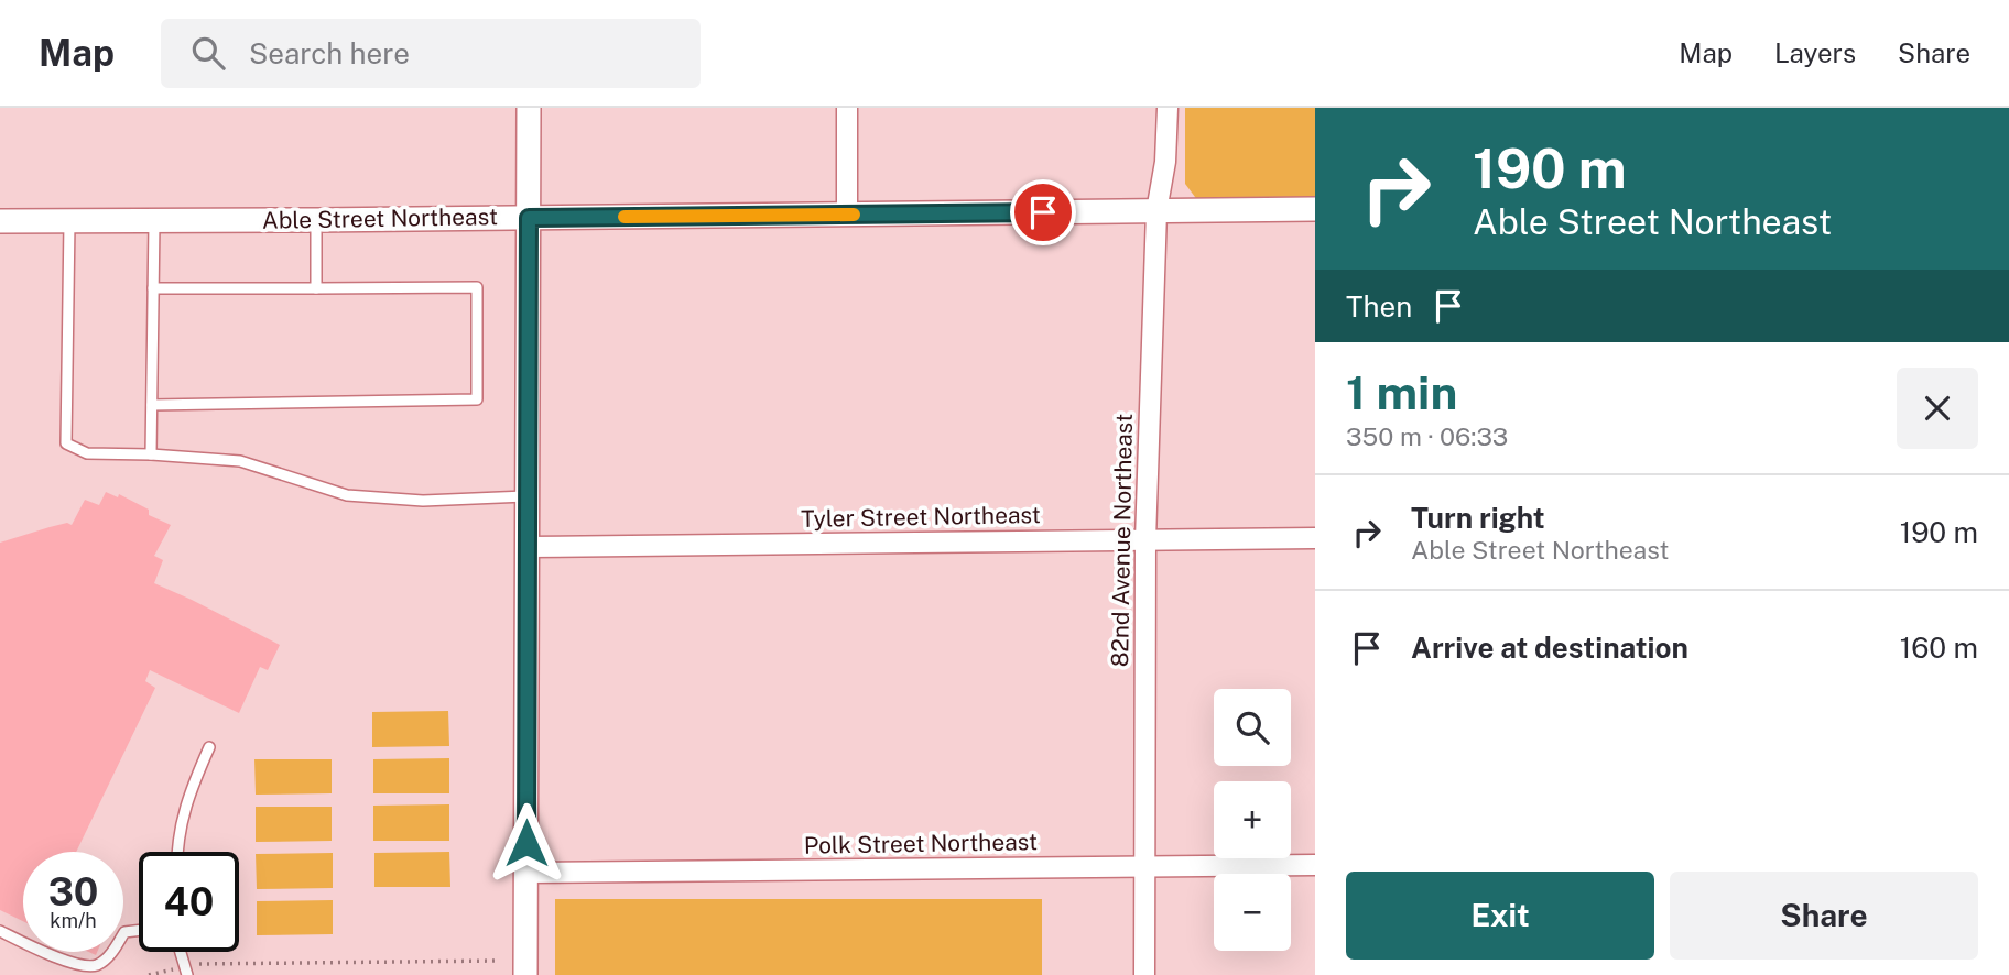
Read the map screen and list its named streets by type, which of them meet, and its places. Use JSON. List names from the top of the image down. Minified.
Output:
{"streets":{"street":["Able Street Northeast","Tyler Street Northeast","82nd Avenue Northeast","Polk Street Northeast"]},"crossings":[["Able Street Northeast","82nd Avenue Northeast"],["Tyler Street Northeast","82nd Avenue Northeast"],["82nd Avenue Northeast","Polk Street Northeast"]],"page":{"header":"Map","search":"Search here","nav":["Map","Layers","Share"],"turn":["190 m","Able Street Northeast"],"then":"Then","heading":["1 min","350 m · 06:33"],"list":[{"name":"Turn right","note":"Able Street Northeast","value":"190 m"},{"name":"Arrive at destination","value":"160 m"}],"map_buttons":["+","−"],"speed":"30 km/h","limit":"40","buttons":["Exit","Share"]}}
